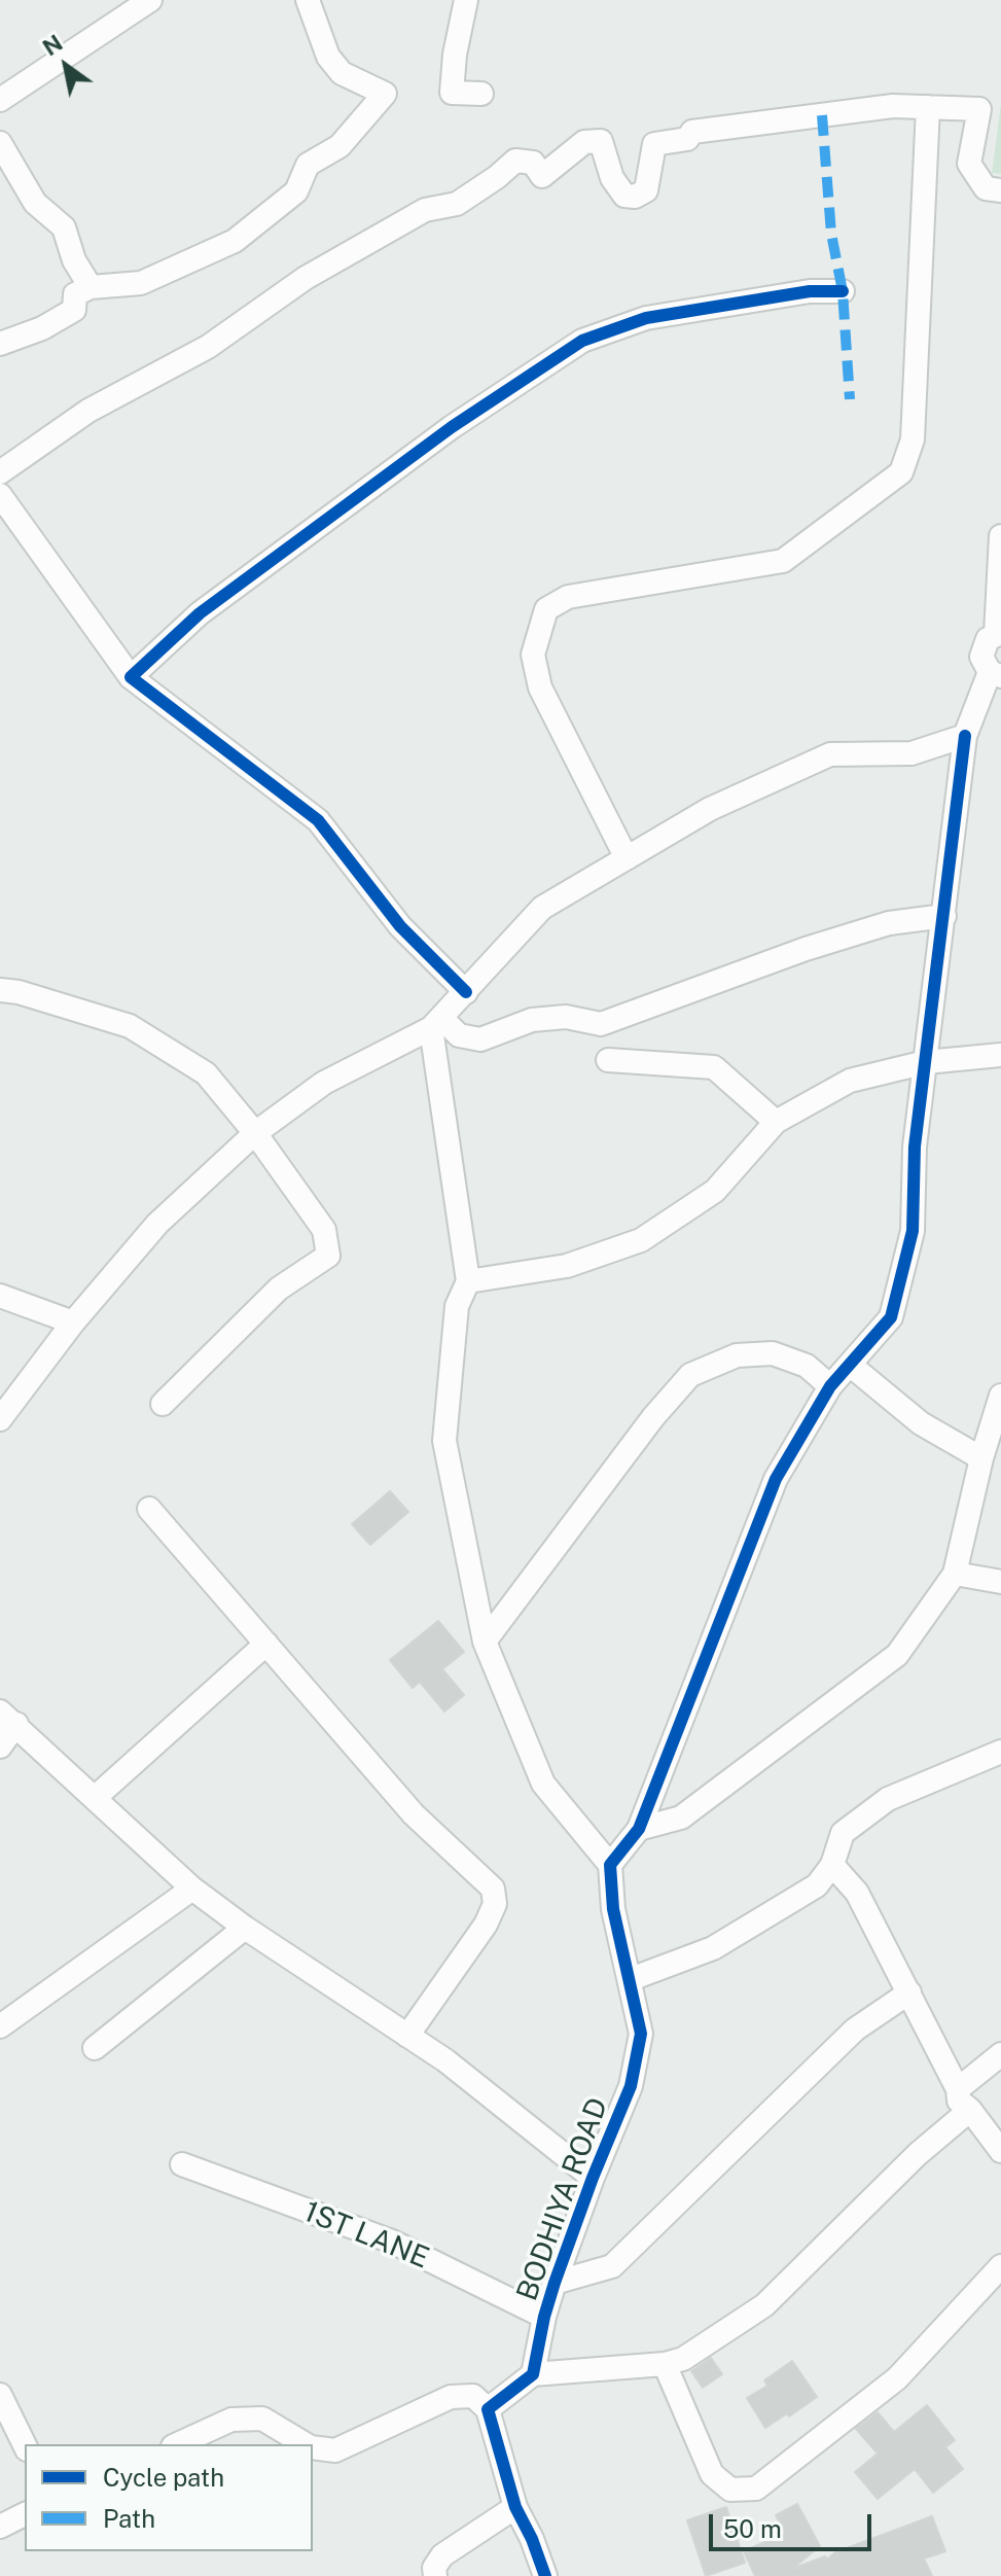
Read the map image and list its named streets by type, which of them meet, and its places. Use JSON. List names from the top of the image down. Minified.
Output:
{"streets":{"street":["BODHIYA ROAD","1ST LANE"]},"crossings":[["BODHIYA ROAD","1ST LANE"]],"legend":["Cycle path","Path"],"scale_bar":"50 m","north":"top left"}
